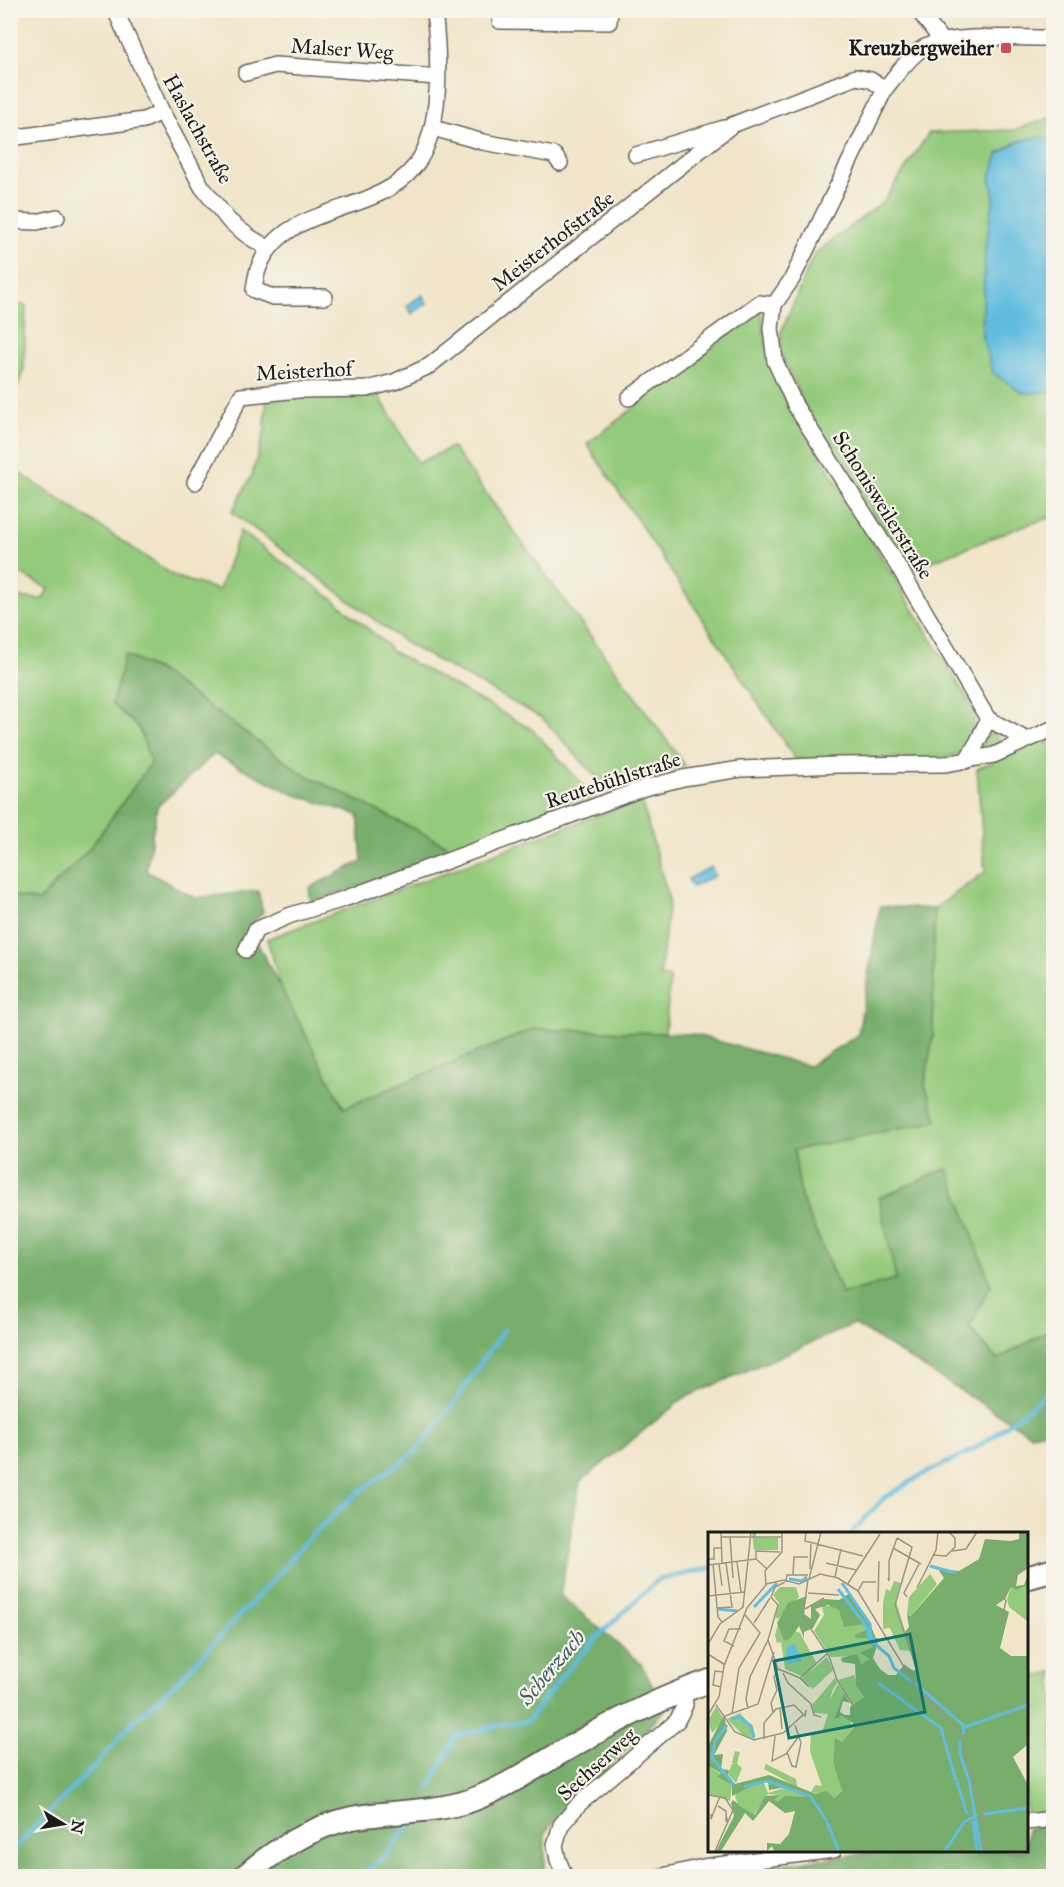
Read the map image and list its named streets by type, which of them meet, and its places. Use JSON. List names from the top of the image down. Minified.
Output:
{"streets":{"street":["Malser Weg","Haslachstraße","Meisterhofstraße","Meisterhof","Schonisweilerstraße","Reutebühlstraße","Sechserweg"]},"crossings":[["Meisterhofstraße","Meisterhof"]],"water":["Scherzach"],"places":{"transit":["Kreuzbergweiher"]},"north":"right"}
